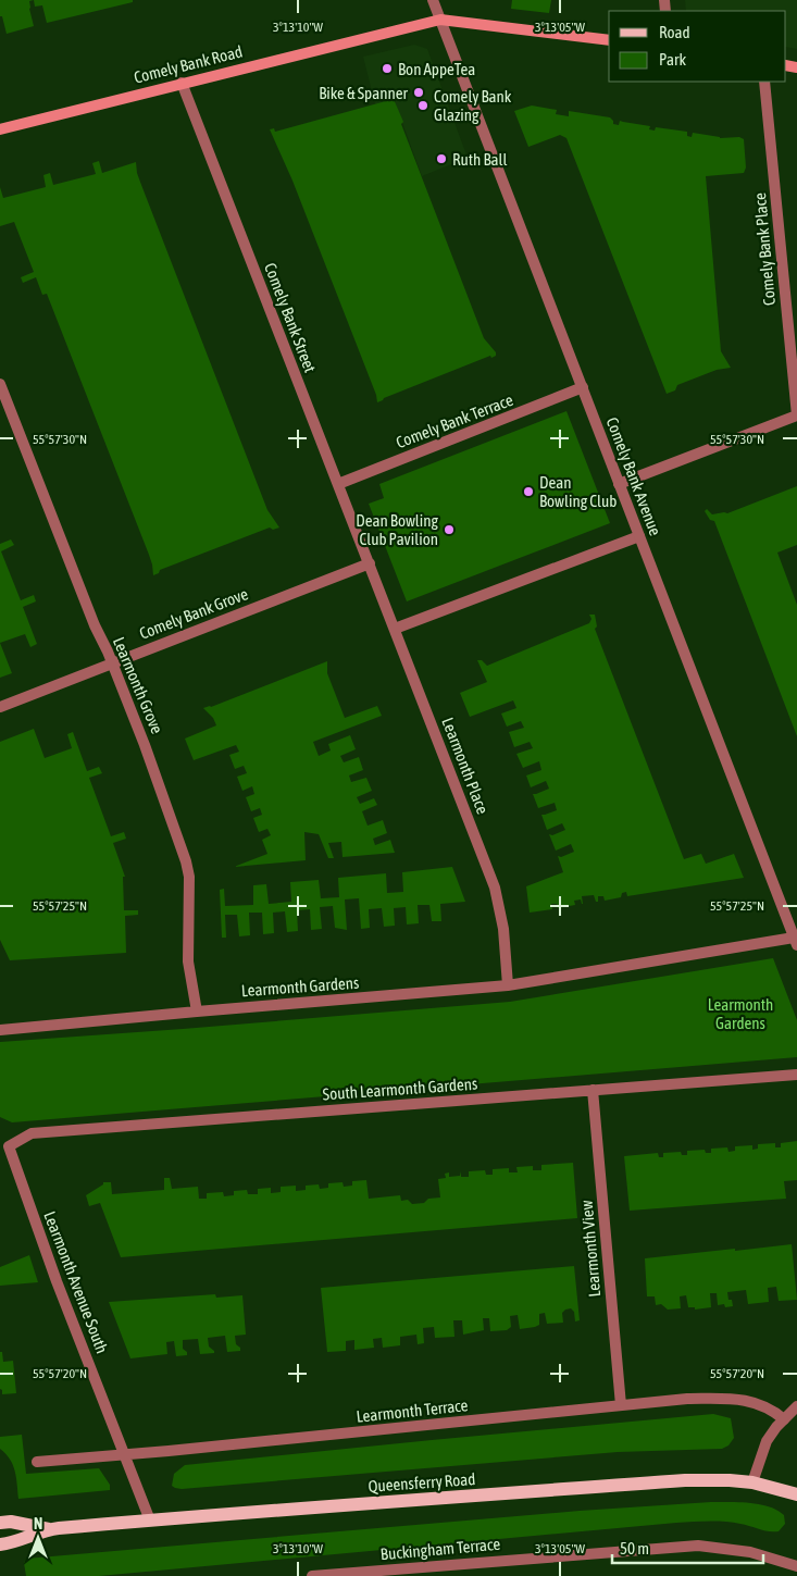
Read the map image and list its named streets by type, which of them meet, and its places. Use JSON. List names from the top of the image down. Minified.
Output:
{"streets":{"main road":["Comely Bank Road","Queensferry Road"],"street":["Comely Bank Place","Comely Bank Street","Comely Bank Terrace","Comely Bank Avenue","Comely Bank Grove","Learmonth Grove","Learmonth Place","Learmonth Gardens","South Learmonth Gardens","Learmonth View","Learmonth Avenue South","Learmonth Terrace","Buckingham Terrace"]},"crossings":[["Comely Bank Road","Comely Bank Street"],["Comely Bank Road","Comely Bank Avenue"],["Comely Bank Place","Comely Bank Avenue"],["Comely Bank Street","Comely Bank Terrace"],["Comely Bank Street","Comely Bank Grove"],["Comely Bank Street","Learmonth Place"],["Comely Bank Terrace","Comely Bank Avenue"],["Comely Bank Avenue","Learmonth Gardens"],["Comely Bank Grove","Learmonth Grove"],["Comely Bank Grove","Learmonth Place"],["Learmonth Grove","Learmonth Gardens"],["Learmonth Place","Learmonth Gardens"],["South Learmonth Gardens","Learmonth View"],["South Learmonth Gardens","Learmonth Avenue South"],["Learmonth View","Learmonth Terrace"],["Learmonth Avenue South","Learmonth Terrace"],["Learmonth Avenue South","Queensferry Road"]],"parks":["Learmonth Gardens"],"places":["Bon AppeTea","Bike & Spanner","Comely Bank Glazing","Ruth Ball","Dean Bowling Club","Dean Bowling Club Pavilion"],"legend":["Road","Park"],"scale_bar":"50 m","north":"top","coordinates":["3°13'10\"W","3°13'05\"W","55°57'30\"N","55°57'25\"N","55°57'20\"N"]}
